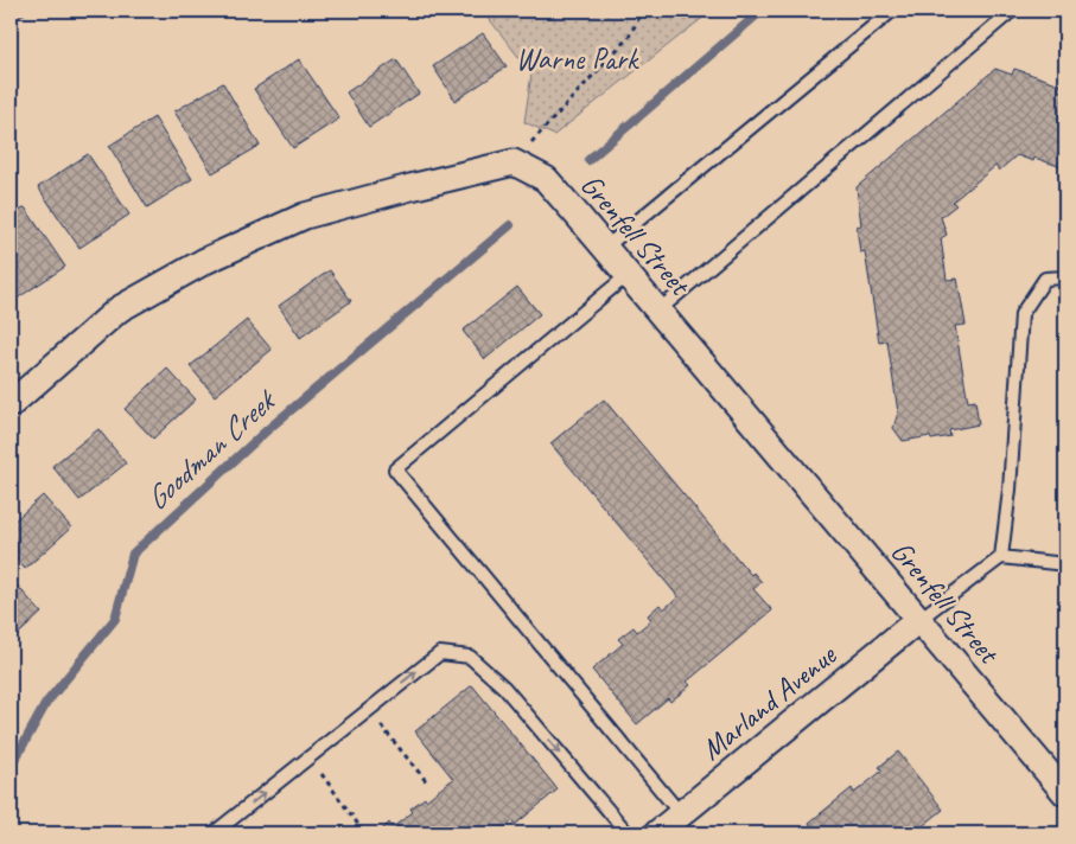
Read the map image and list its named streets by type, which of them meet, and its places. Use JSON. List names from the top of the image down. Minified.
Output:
{"streets":{"street":["Grenfell Street","Marland Avenue"]},"crossings":[["Grenfell Street","Marland Avenue"]],"water":["Goodman Creek"],"parks":["Warne Park"]}
